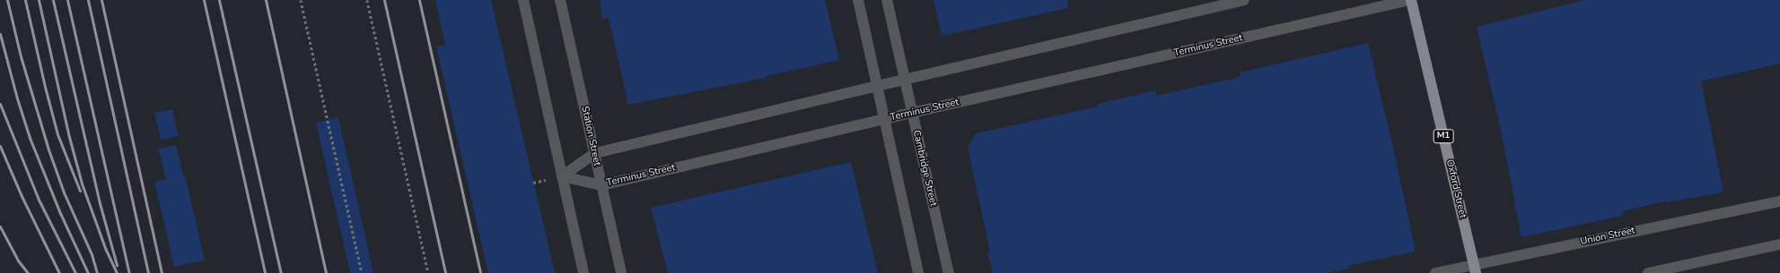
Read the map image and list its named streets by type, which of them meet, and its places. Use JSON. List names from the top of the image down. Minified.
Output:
{"streets":{"main road":["M1","Oxford Street"],"street":["Terminus Street","Station Street","Cambridge Street","Union Street"]},"crossings":[["Terminus Street","Station Street"],["Terminus Street","Cambridge Street"],["Terminus Street","Oxford Street"],["Oxford Street","Union Street"]]}
